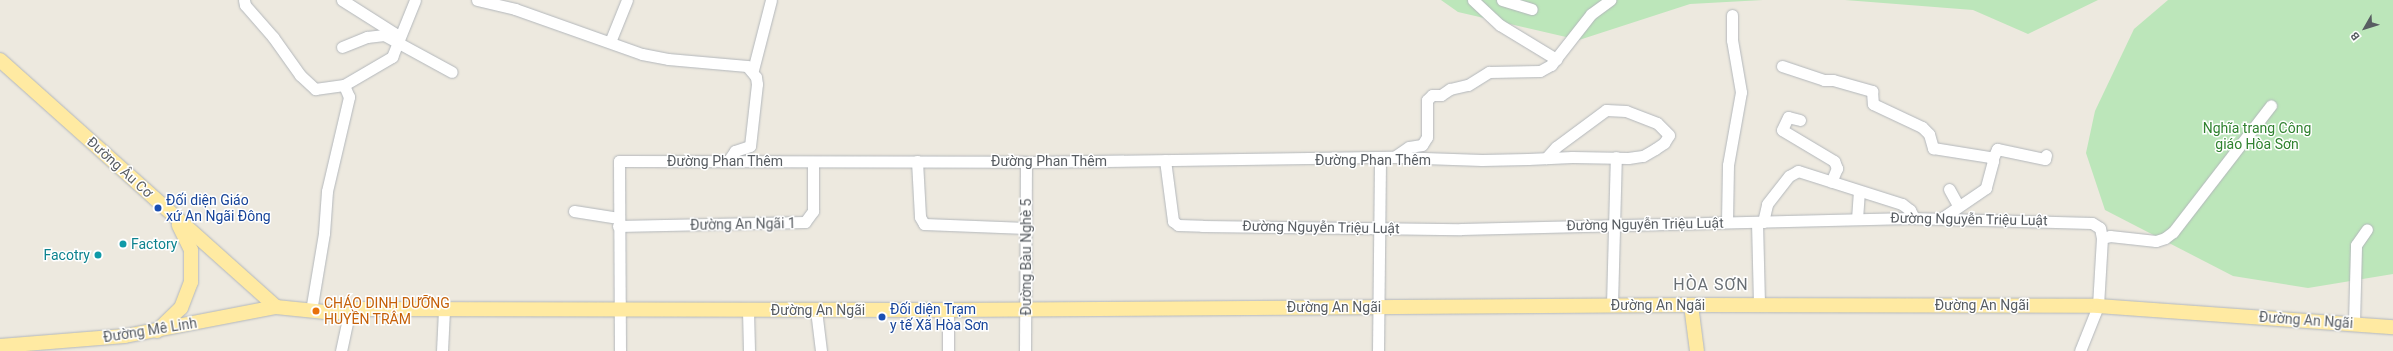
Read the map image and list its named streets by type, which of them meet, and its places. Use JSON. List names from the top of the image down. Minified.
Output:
{"streets":{"main road":["Đường Âu Cơ","Đường An Ngãi","Đường Mê Linh"],"street":["Đường Phan Thêm","Đường Nguyễn Triệu Luật","Đường An Ngãi 1","Đường Bàu Nghè 5"]},"crossings":[["Đường Phan Thêm","Đường Nguyễn Triệu Luật"],["Đường Phan Thêm","Đường An Ngãi 1"],["Đường Phan Thêm","Đường Bàu Nghè 5"],["Đường Phan Thêm","Đường An Ngãi"],["Đường Âu Cơ","Đường An Ngãi"],["Đường Âu Cơ","Đường Mê Linh"],["Đường Bàu Nghè 5","Đường An Ngãi"],["Đường An Ngãi","Đường Mê Linh"]],"districts":["HÒA SƠN"],"parks":["Nghĩa trang Công giáo Hòa Sơn"],"places":["Đối diện Giáo xứ An Ngãi Đông","Factory","Facotry","CHÁO DINH DƯỠNG HUYỀN TRÂM","Đối diện Trạm y tế Xã Hòa Sơn"],"north":"bottom left"}
